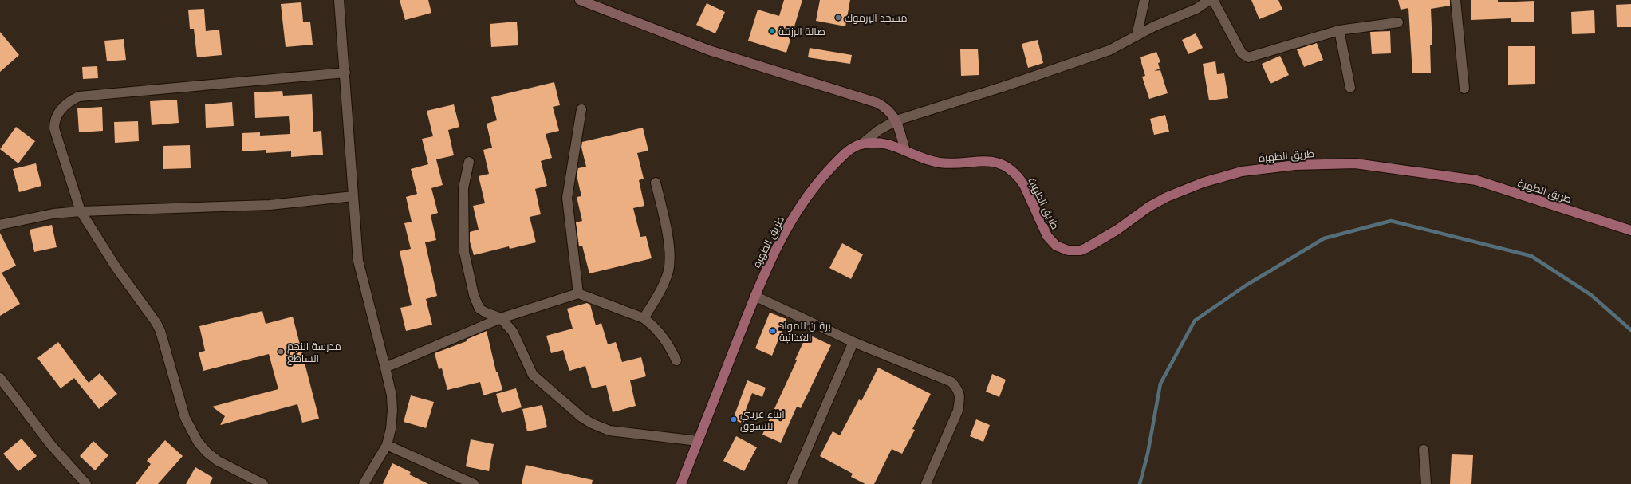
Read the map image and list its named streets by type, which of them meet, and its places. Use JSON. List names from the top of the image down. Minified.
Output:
{"streets":{"main road":["طريق الظهرة"]},"places":["مسجد اليرموك","صالة الرزقة","برقان للمواد الغذائية","مدرسة النجم الساطع","ابناء عريبي للتسوق"]}
